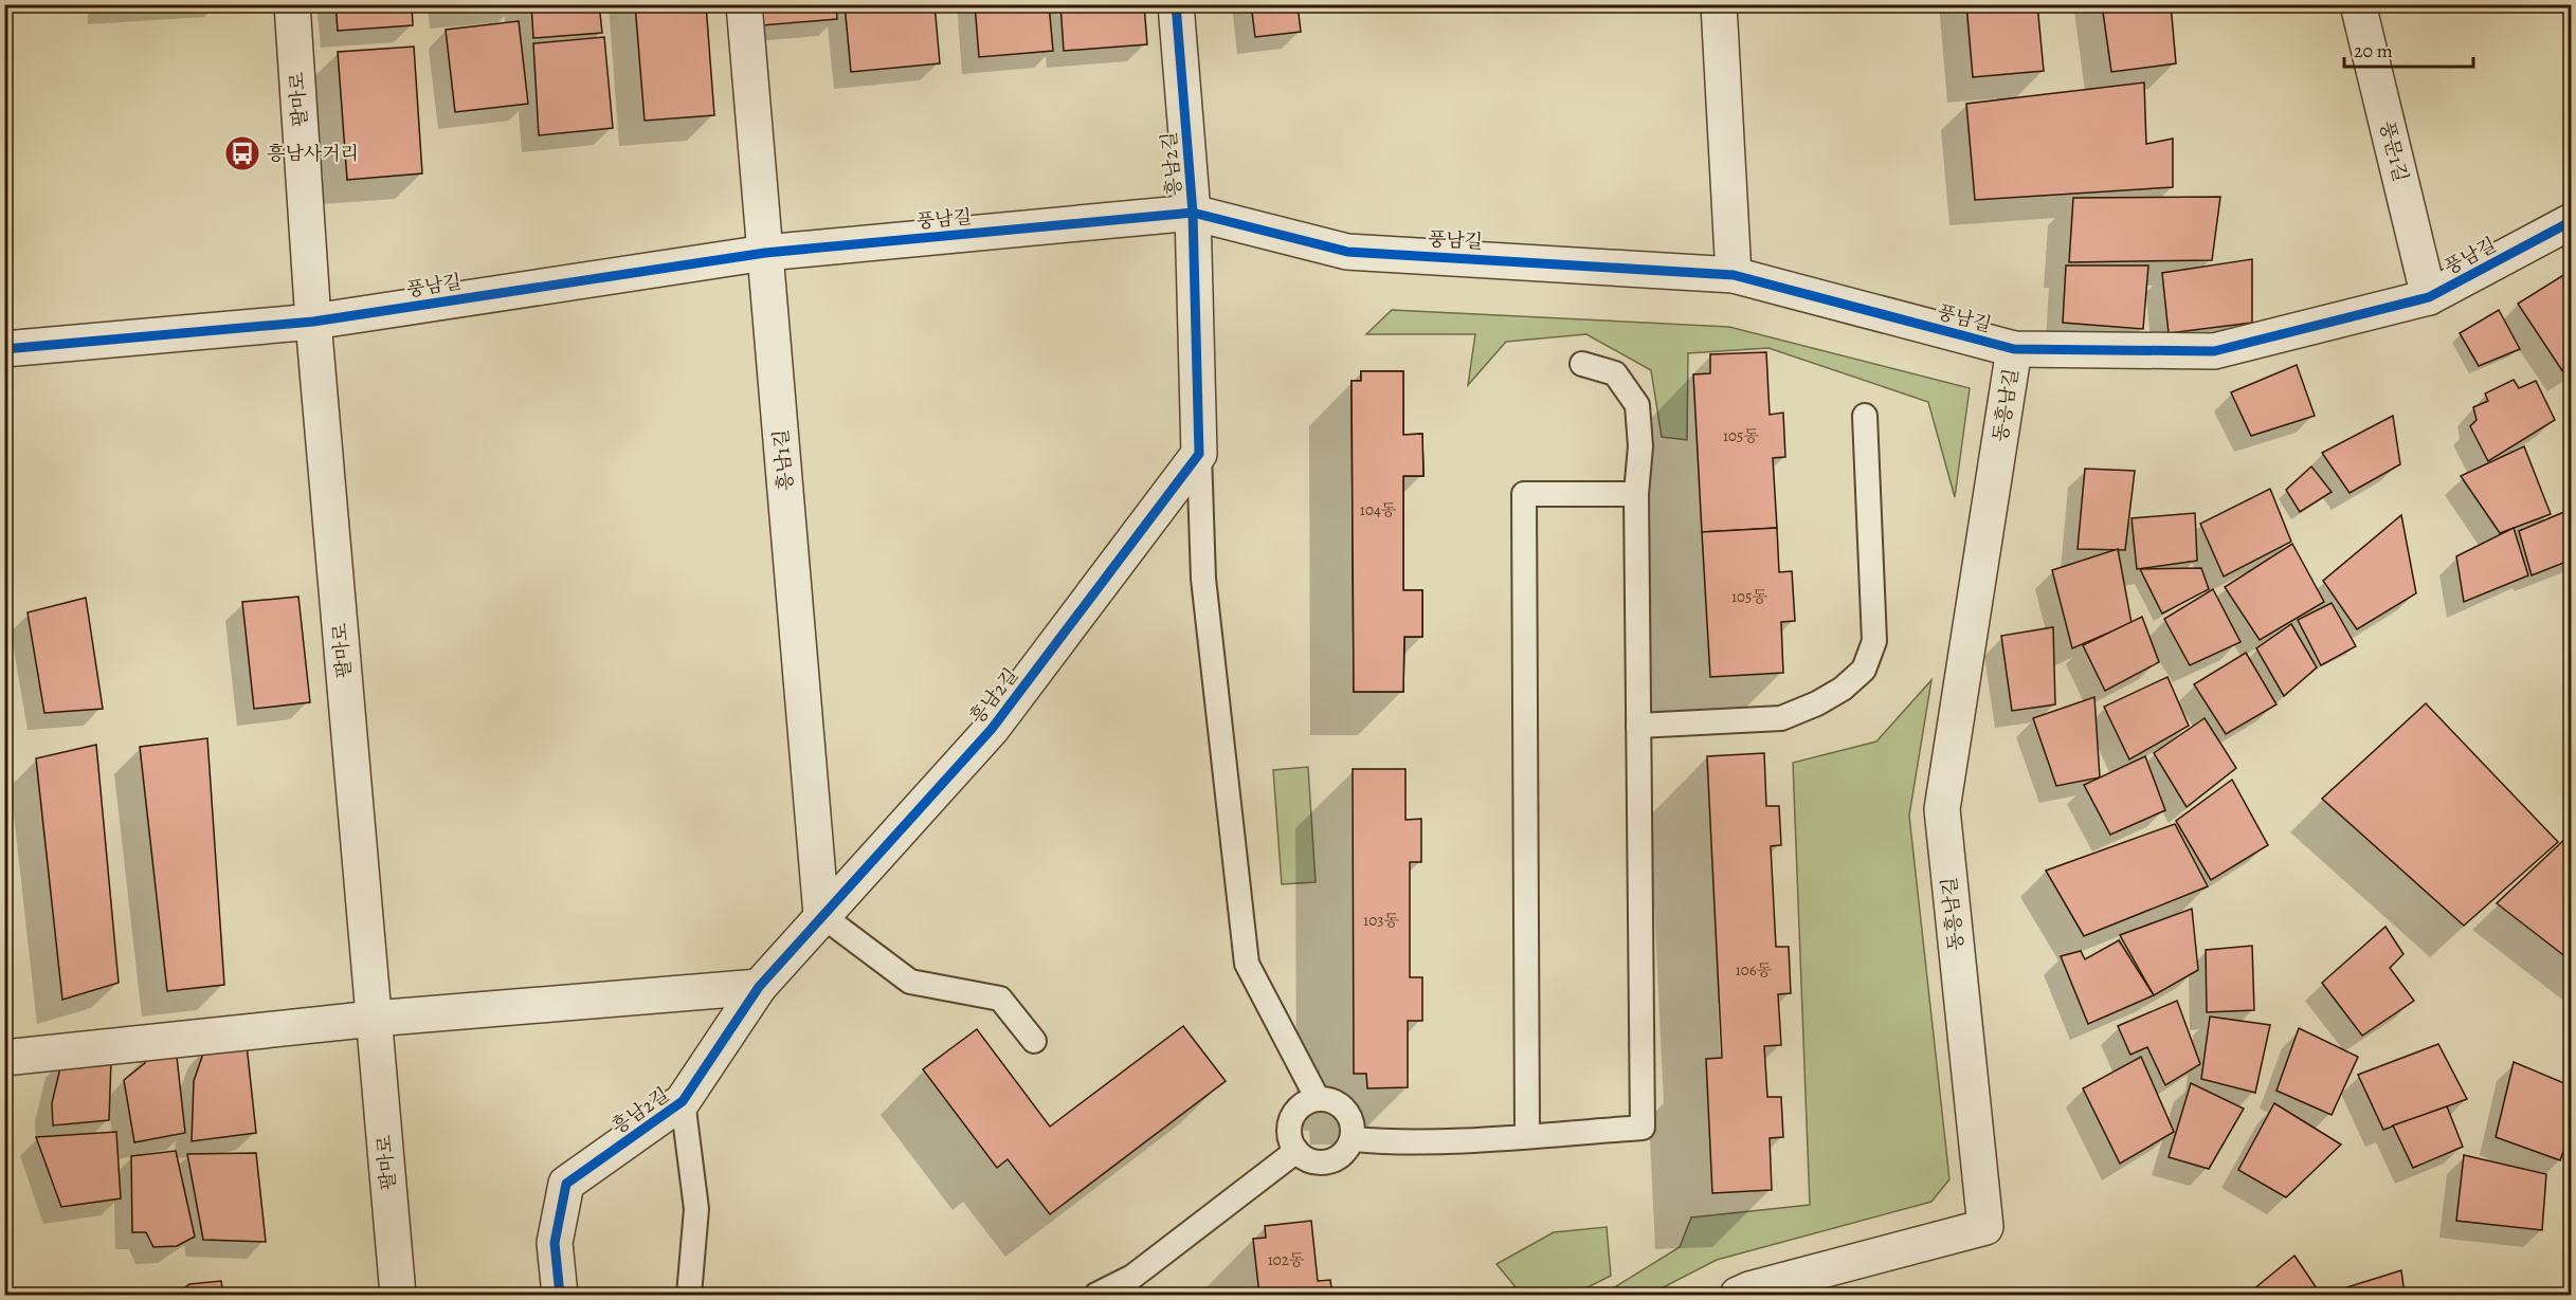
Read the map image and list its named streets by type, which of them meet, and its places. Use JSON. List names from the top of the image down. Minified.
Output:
{"streets":{"street":["팔마로","풍문1길","흥남2길","풍남길","동흥남길","흥남1길"]},"crossings":[["팔마로","풍남길"],["풍문1길","풍남길"],["흥남2길","풍남길"],["흥남2길","흥남1길"],["풍남길","동흥남길"],["풍남길","흥남1길"]],"places":{"bus stop":["흥남사거리"]},"house_numbers":["105동","104동","105동","103동","106동","102동"],"scale_bar":"20 m"}
